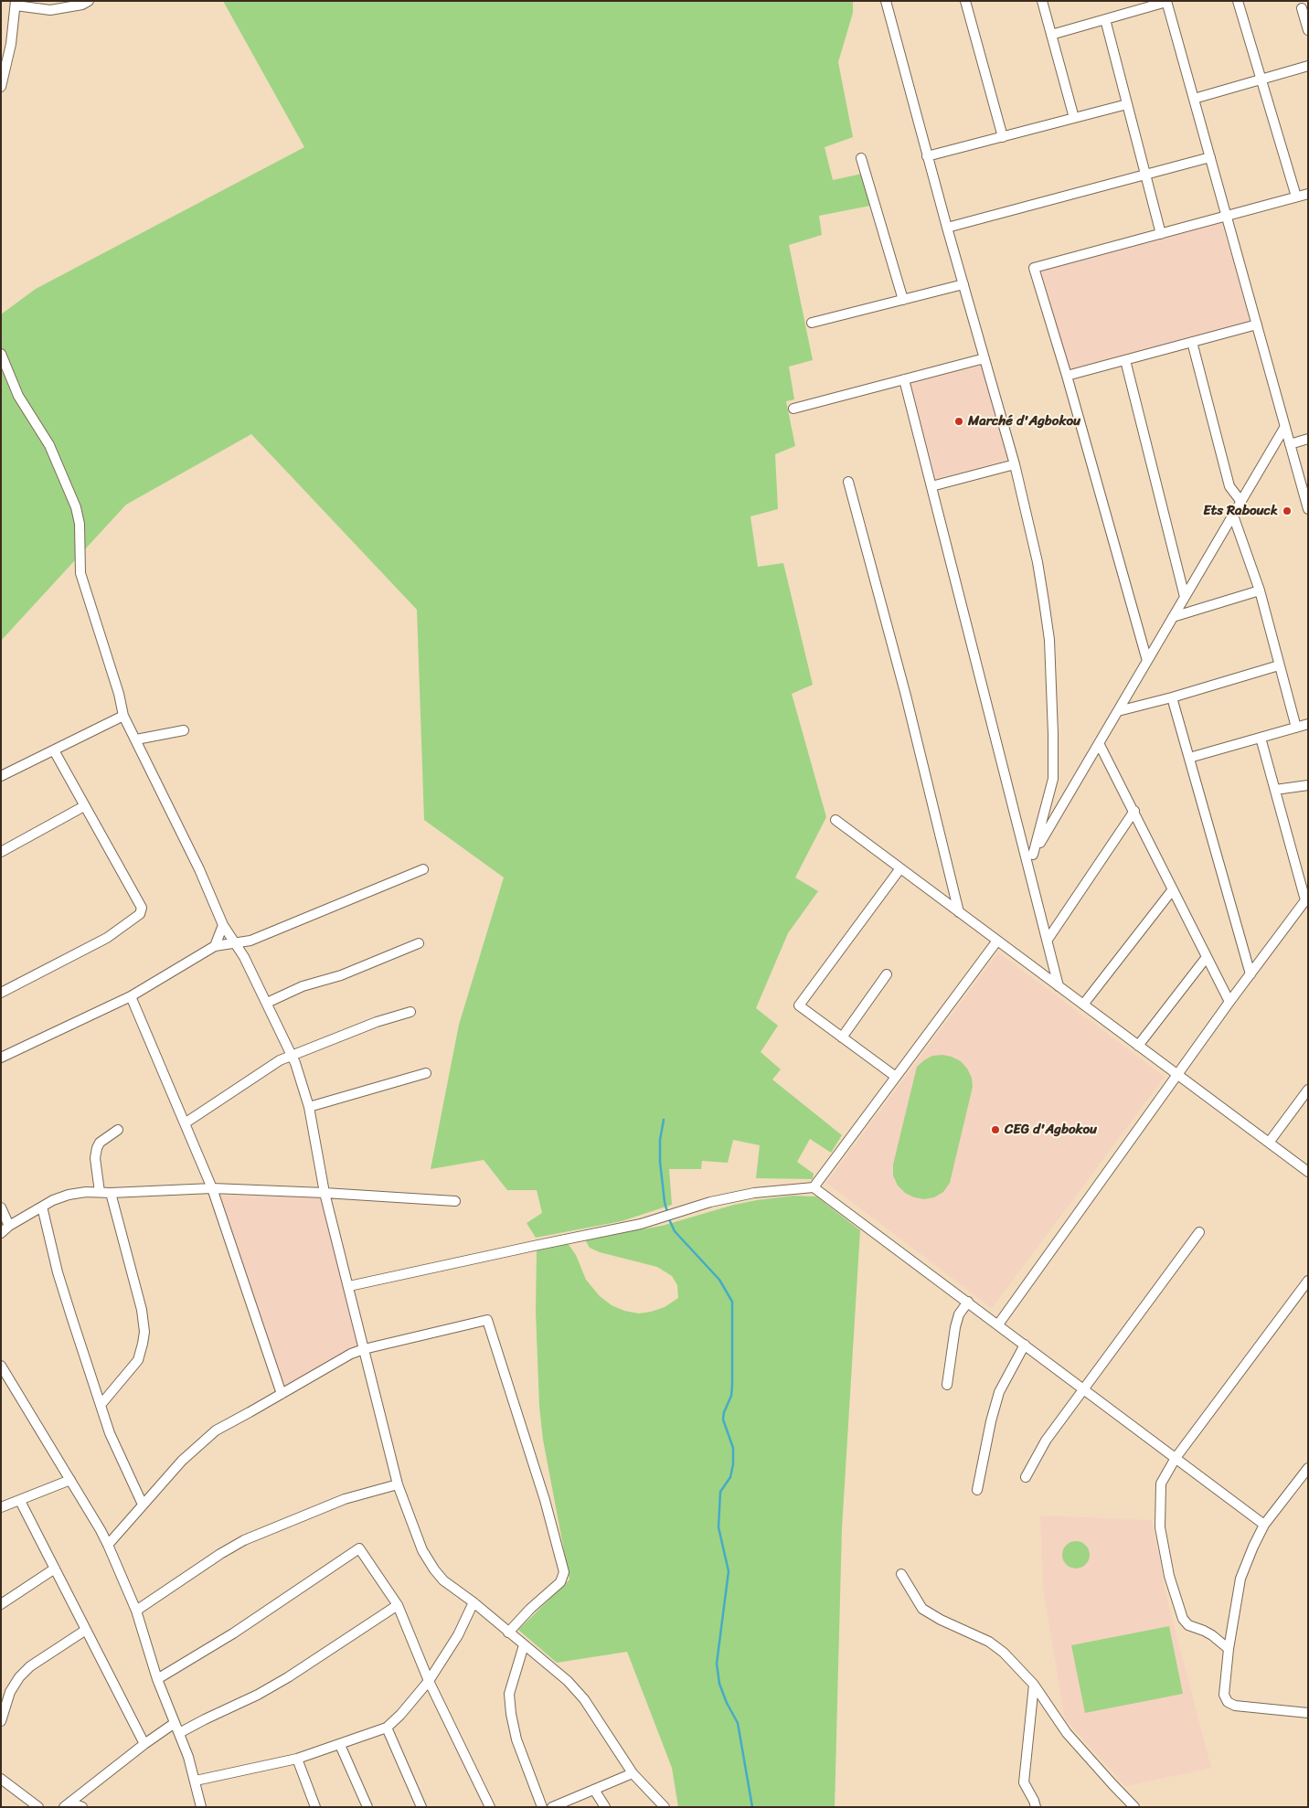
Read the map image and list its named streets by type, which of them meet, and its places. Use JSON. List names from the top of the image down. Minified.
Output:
{"places":["Marché d'Agbokou","Ets Rabouck","CEG d'Agbokou"]}
